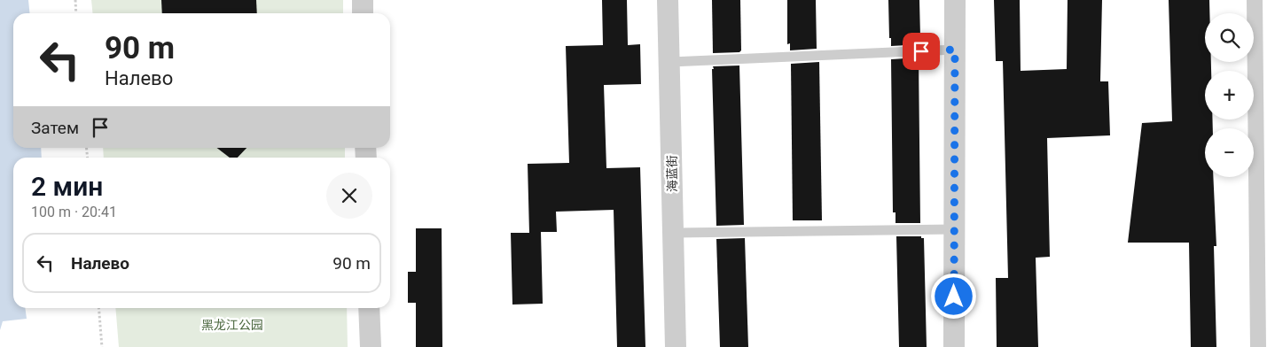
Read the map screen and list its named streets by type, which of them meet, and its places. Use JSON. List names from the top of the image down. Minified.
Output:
{"streets":{"street":["海蓝街"]},"parks":["黑龙江公园"],"page":{"map_buttons":["+","−"],"turn":["90 m","Налево"],"then":"Затем","heading":["2 мин","100 m · 20:41"],"list":[{"name":"Налево","value":"90 m"}]}}
